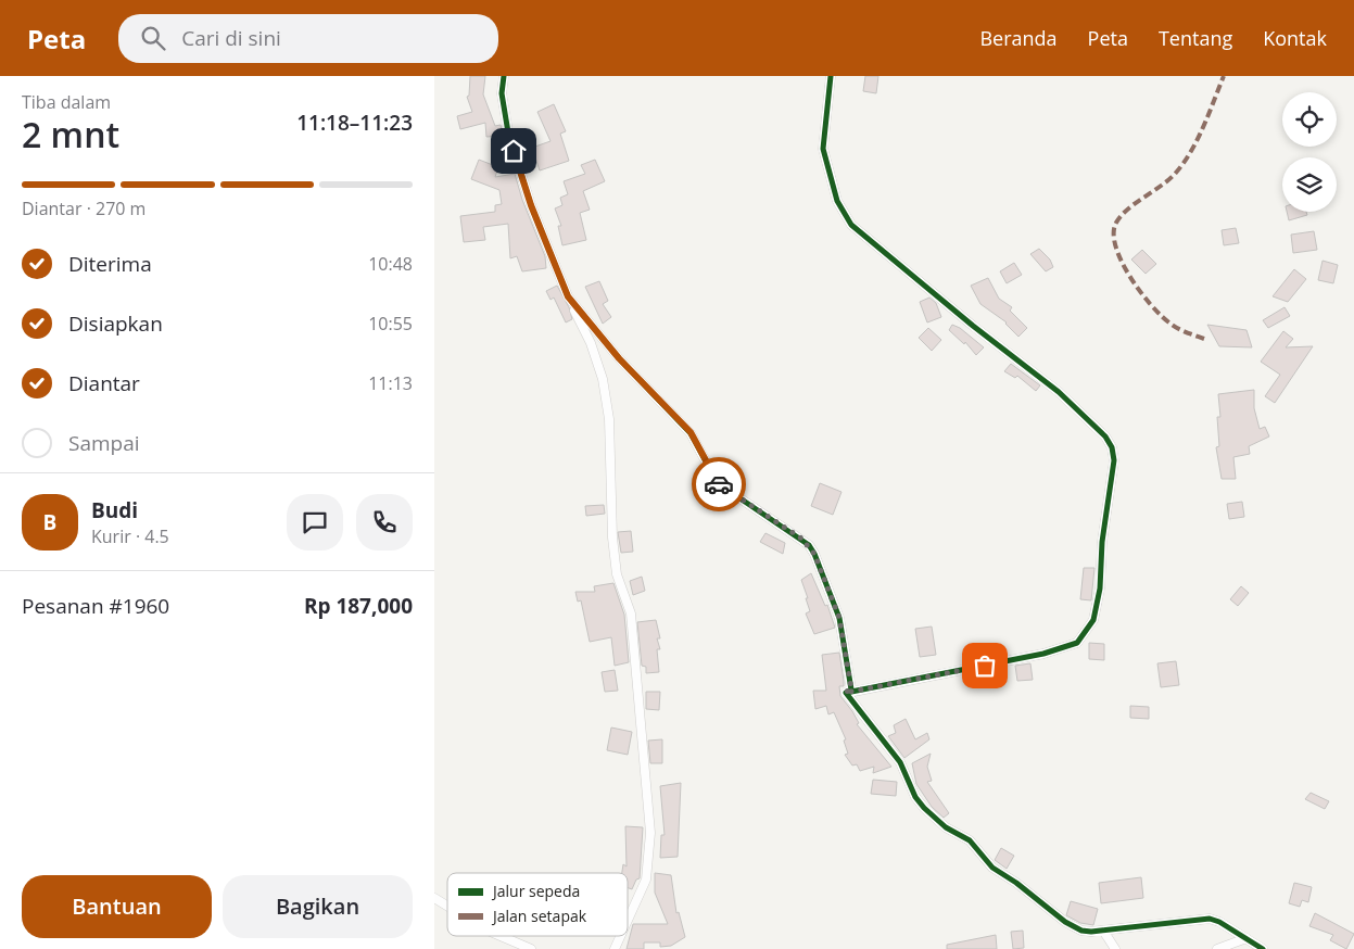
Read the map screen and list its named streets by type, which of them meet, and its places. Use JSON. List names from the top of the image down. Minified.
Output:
{"legend":["Jalur sepeda","Jalan setapak"],"page":{"header":"Peta","search":"Cari di sini","nav":["Beranda","Peta","Tentang","Kontak"],"heading":["2 mnt","Tiba dalam","11:18–11:23"],"panel":["Budi","Kurir · 4.5","Pesanan #1960","Rp 187,000"],"bar":"Diantar · 270 m","list":[["Diterima","10:48"],["Disiapkan","10:55"],["Diantar","11:13"],"Sampai"],"round":"B","buttons":["Bantuan","Bagikan"]}}
